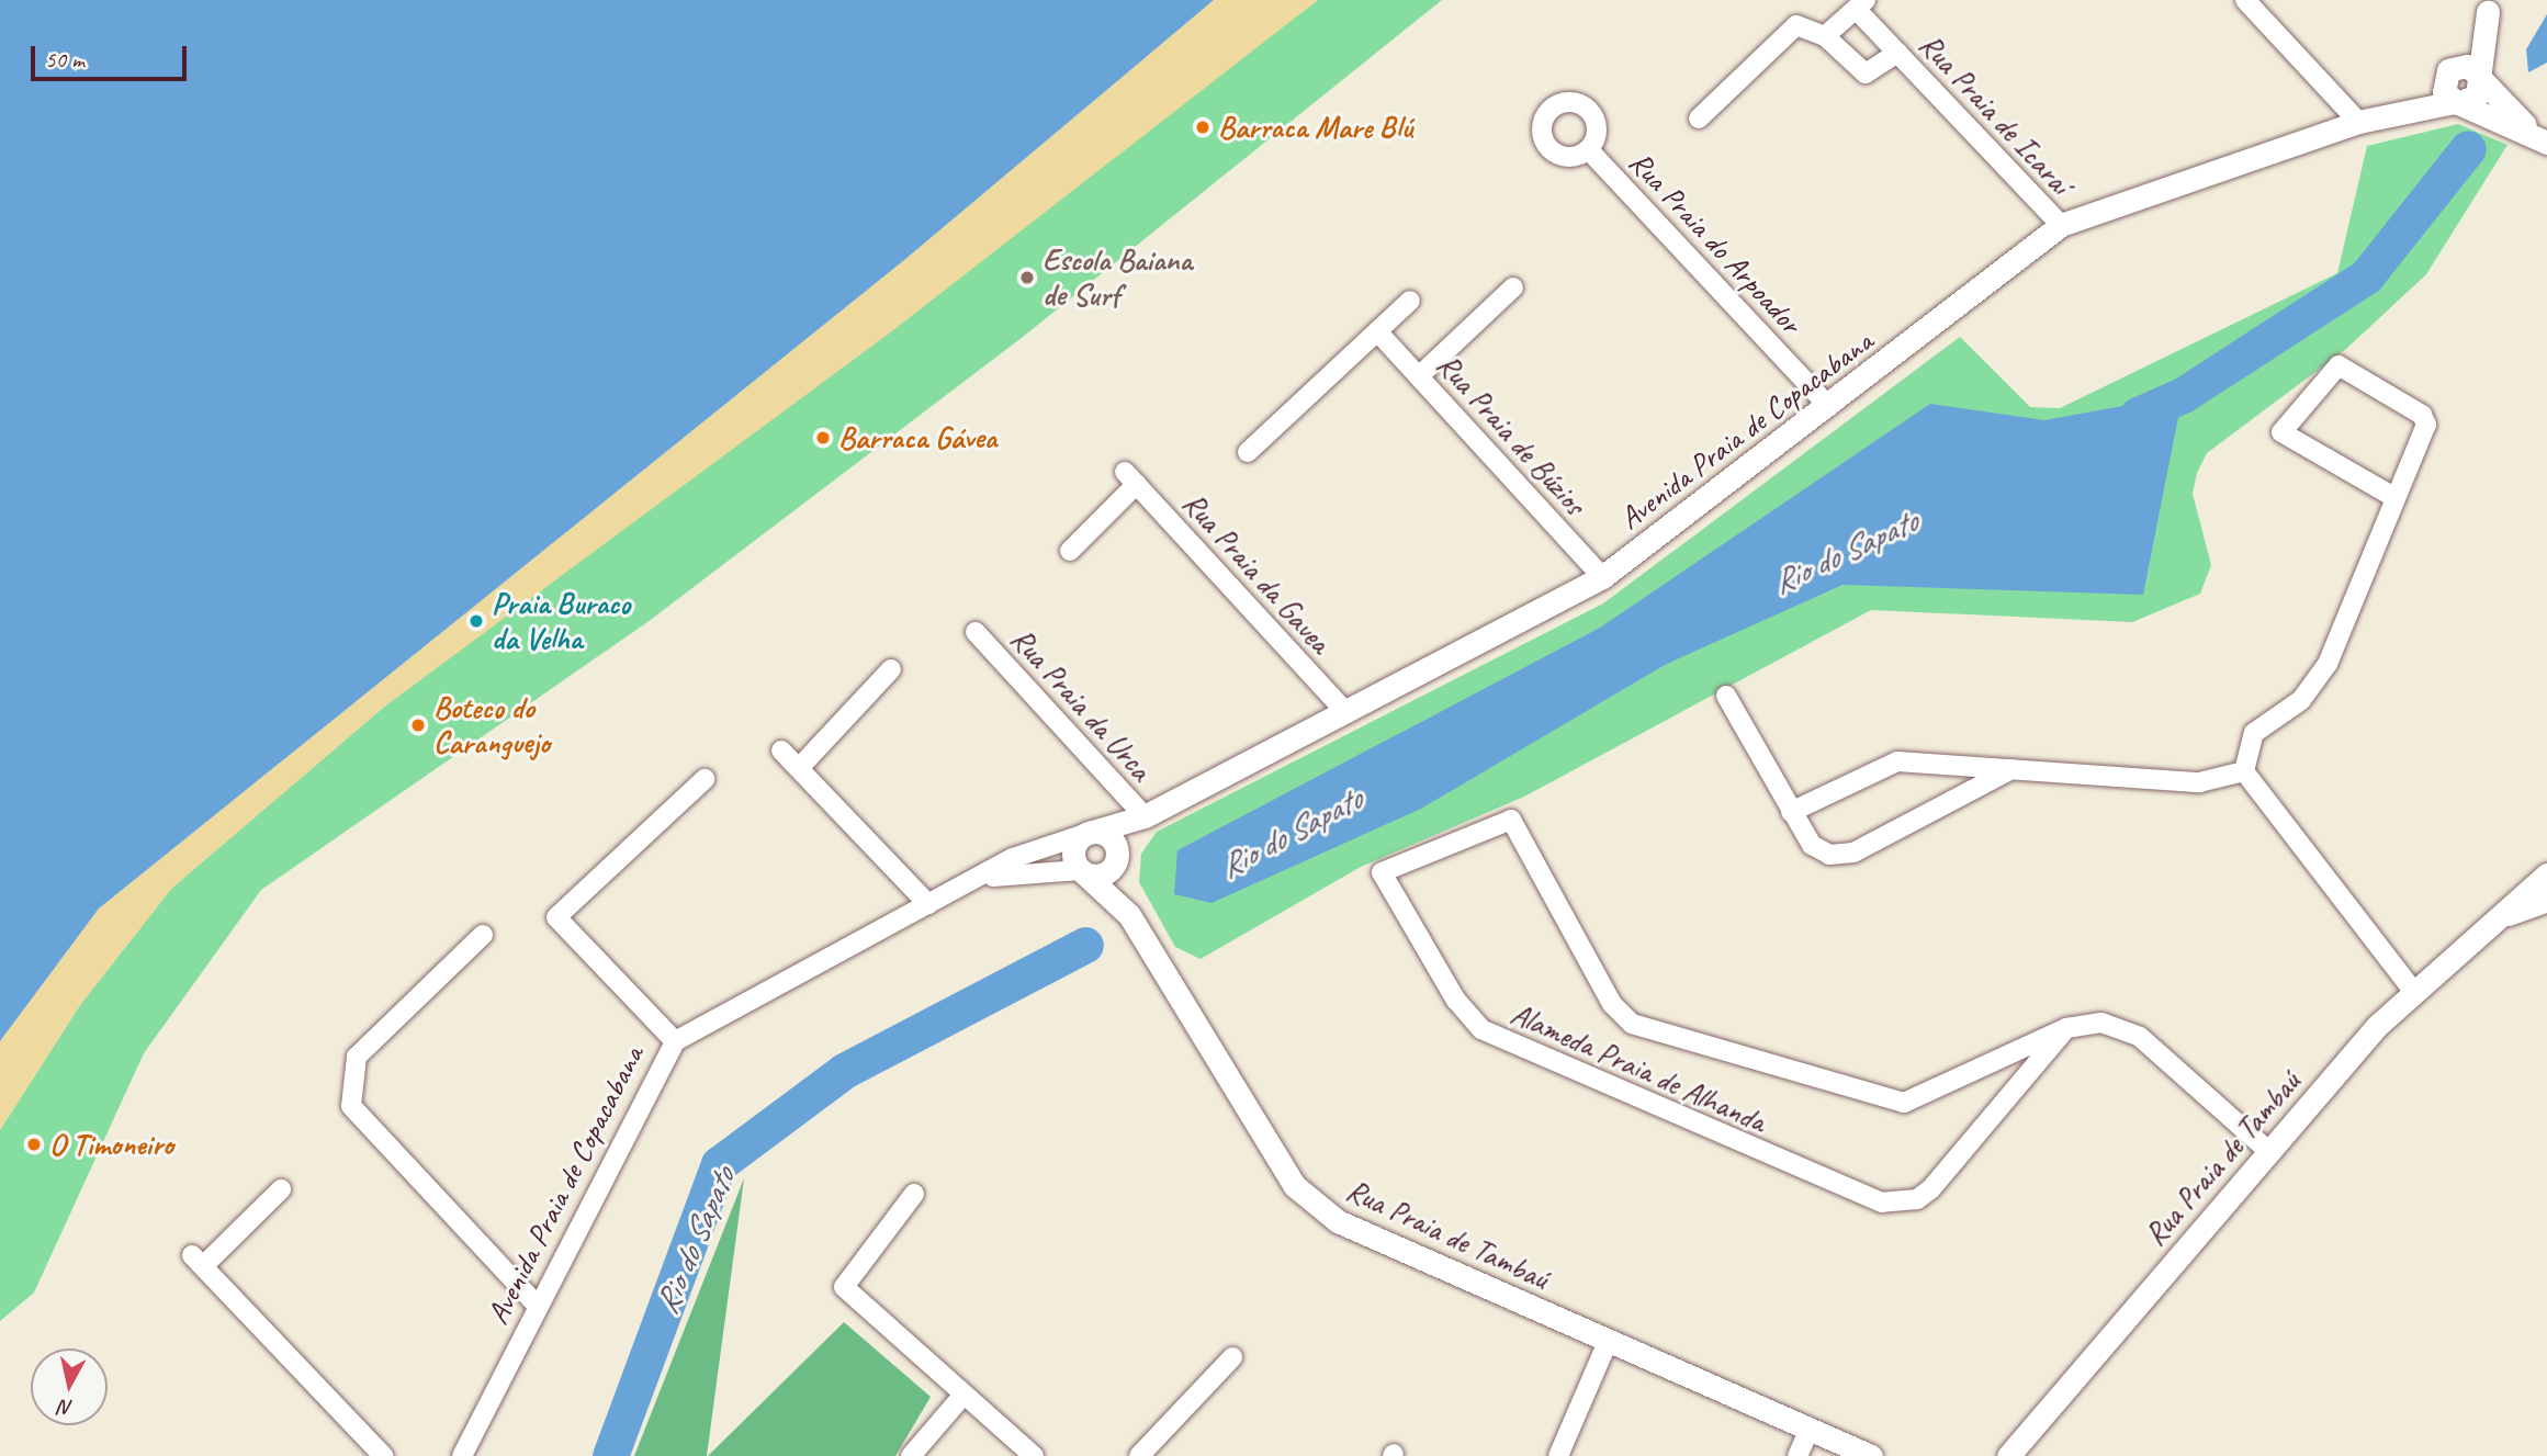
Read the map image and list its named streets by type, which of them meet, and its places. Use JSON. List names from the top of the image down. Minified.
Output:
{"streets":{"street":["Rua Praia de Icaraí","Rua Praia do Arpoador","Avenida Praia de Copacabana","Rua Praia de Búzios","Rua Praia da Gavea","Rua Praia da Urca","Alameda Praia de Alhanda","Rua Praia de Tambaú"]},"crossings":[["Rua Praia de Icaraí","Avenida Praia de Copacabana"],["Rua Praia do Arpoador","Avenida Praia de Copacabana"],["Avenida Praia de Copacabana","Rua Praia de Búzios"],["Avenida Praia de Copacabana","Rua Praia da Gavea"],["Avenida Praia de Copacabana","Rua Praia da Urca"],["Avenida Praia de Copacabana","Rua Praia de Tambaú"],["Alameda Praia de Alhanda","Rua Praia de Tambaú"]],"water":["Rio do Sapato"],"places":["Barraca Mare Blú","Escola Baiana de Surf","Barraca Gávea","Praia Buraco da Velha","Boteco do Caranguejo","O Timoneiro"],"scale_bar":"50 m","north":"bottom"}
